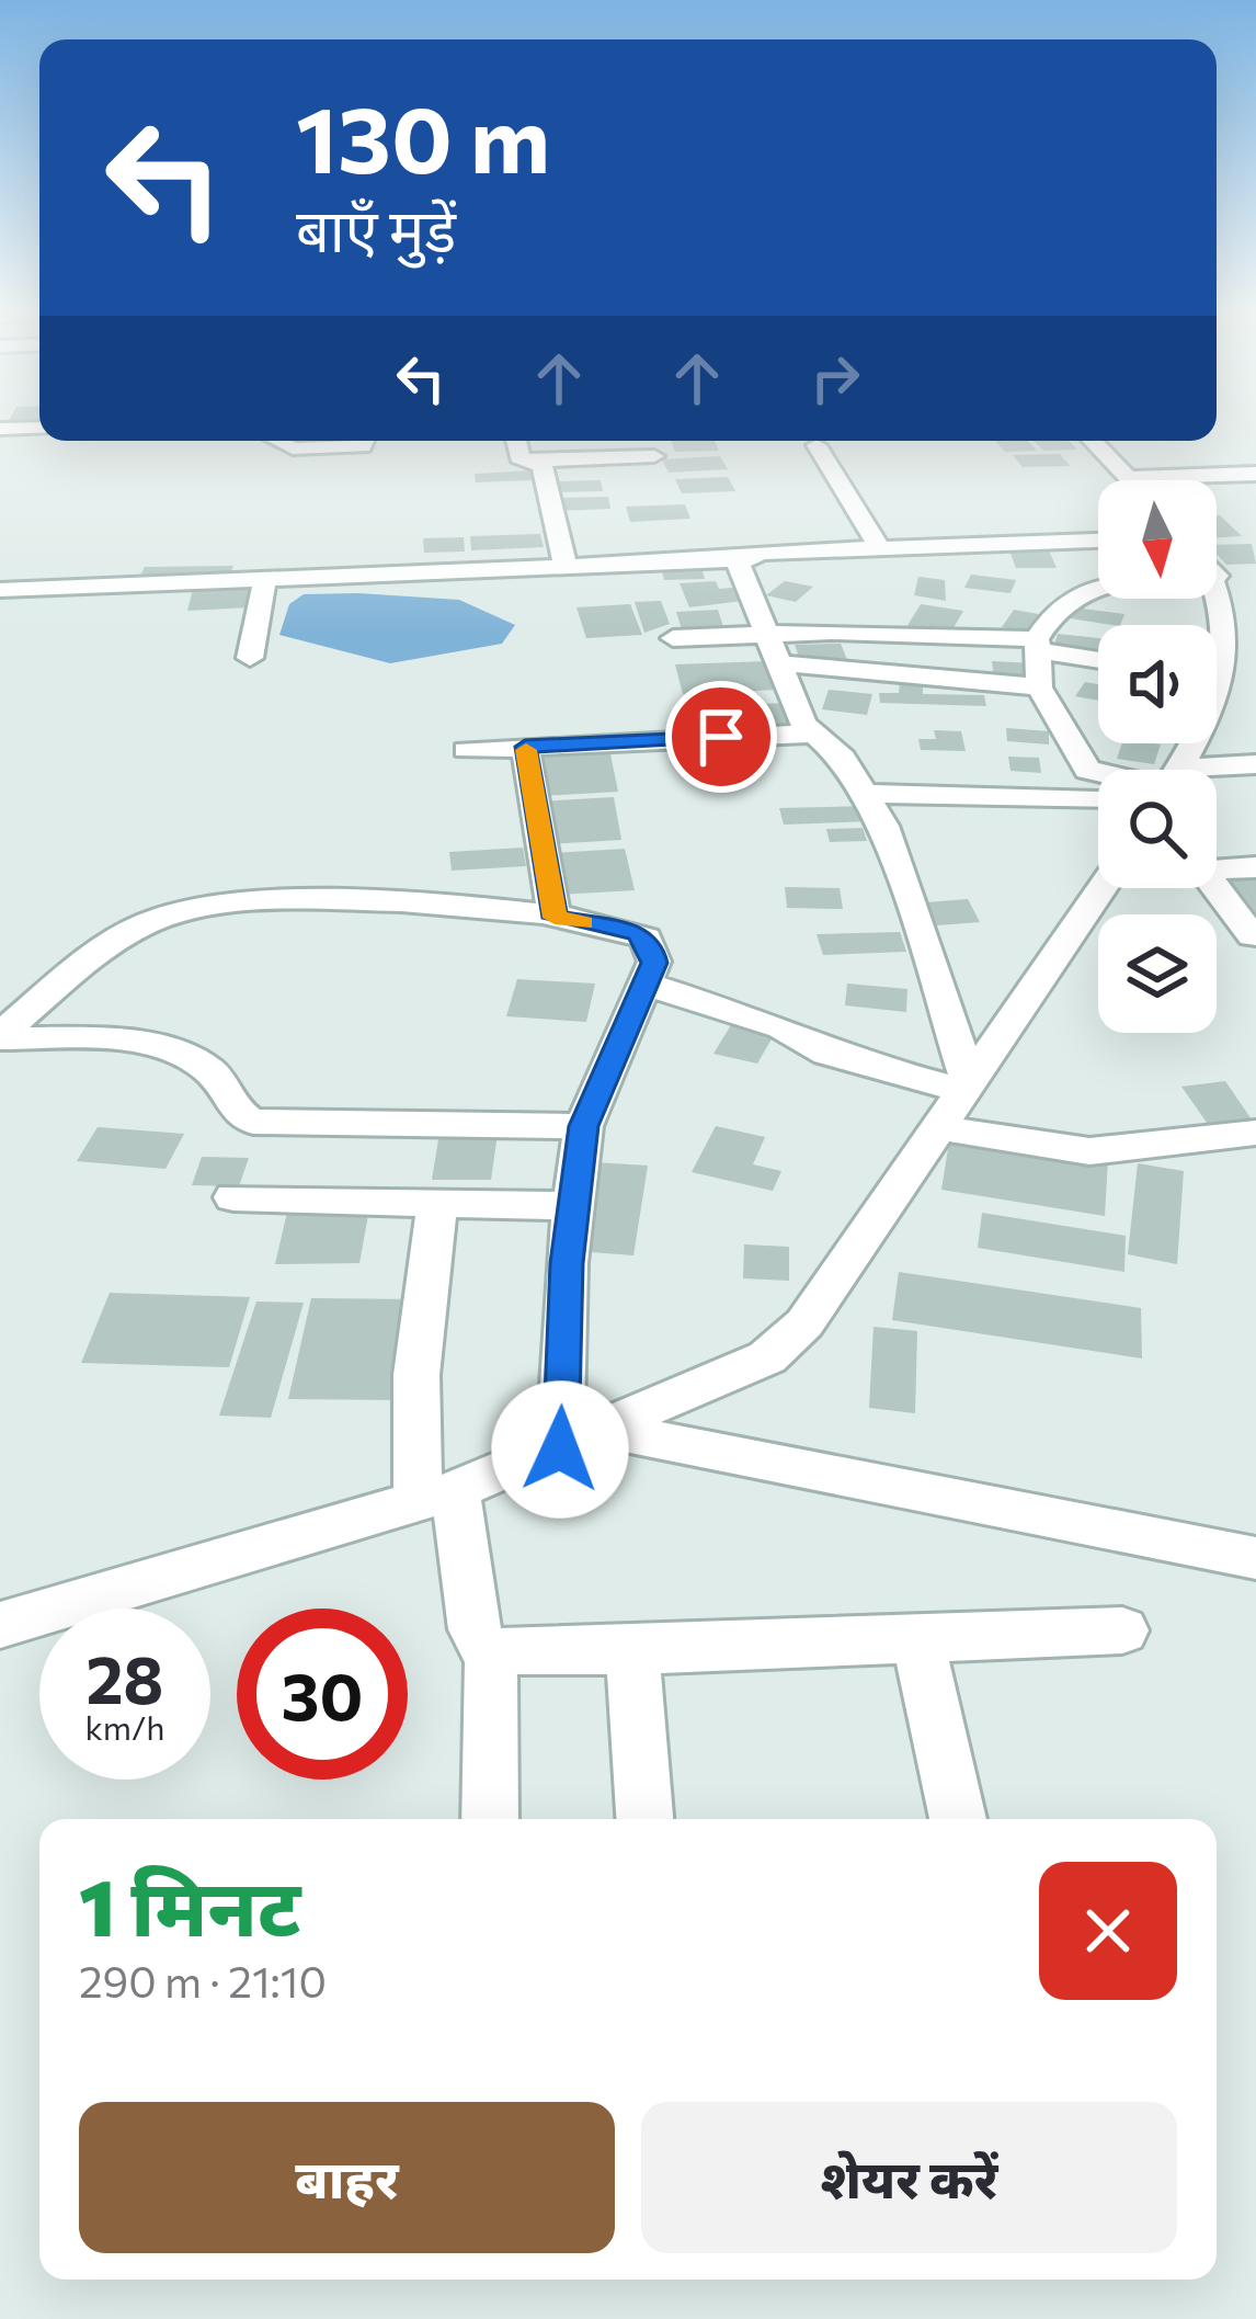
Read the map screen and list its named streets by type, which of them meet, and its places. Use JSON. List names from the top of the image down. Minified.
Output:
{"north":"bottom","page":{"turn":["130 m","बाएँ मुड़ें"],"speed":"28 km/h","limit":"30","heading":["1 मिनट","290 m · 21:10"],"buttons":["बाहर","शेयर करें"]}}
